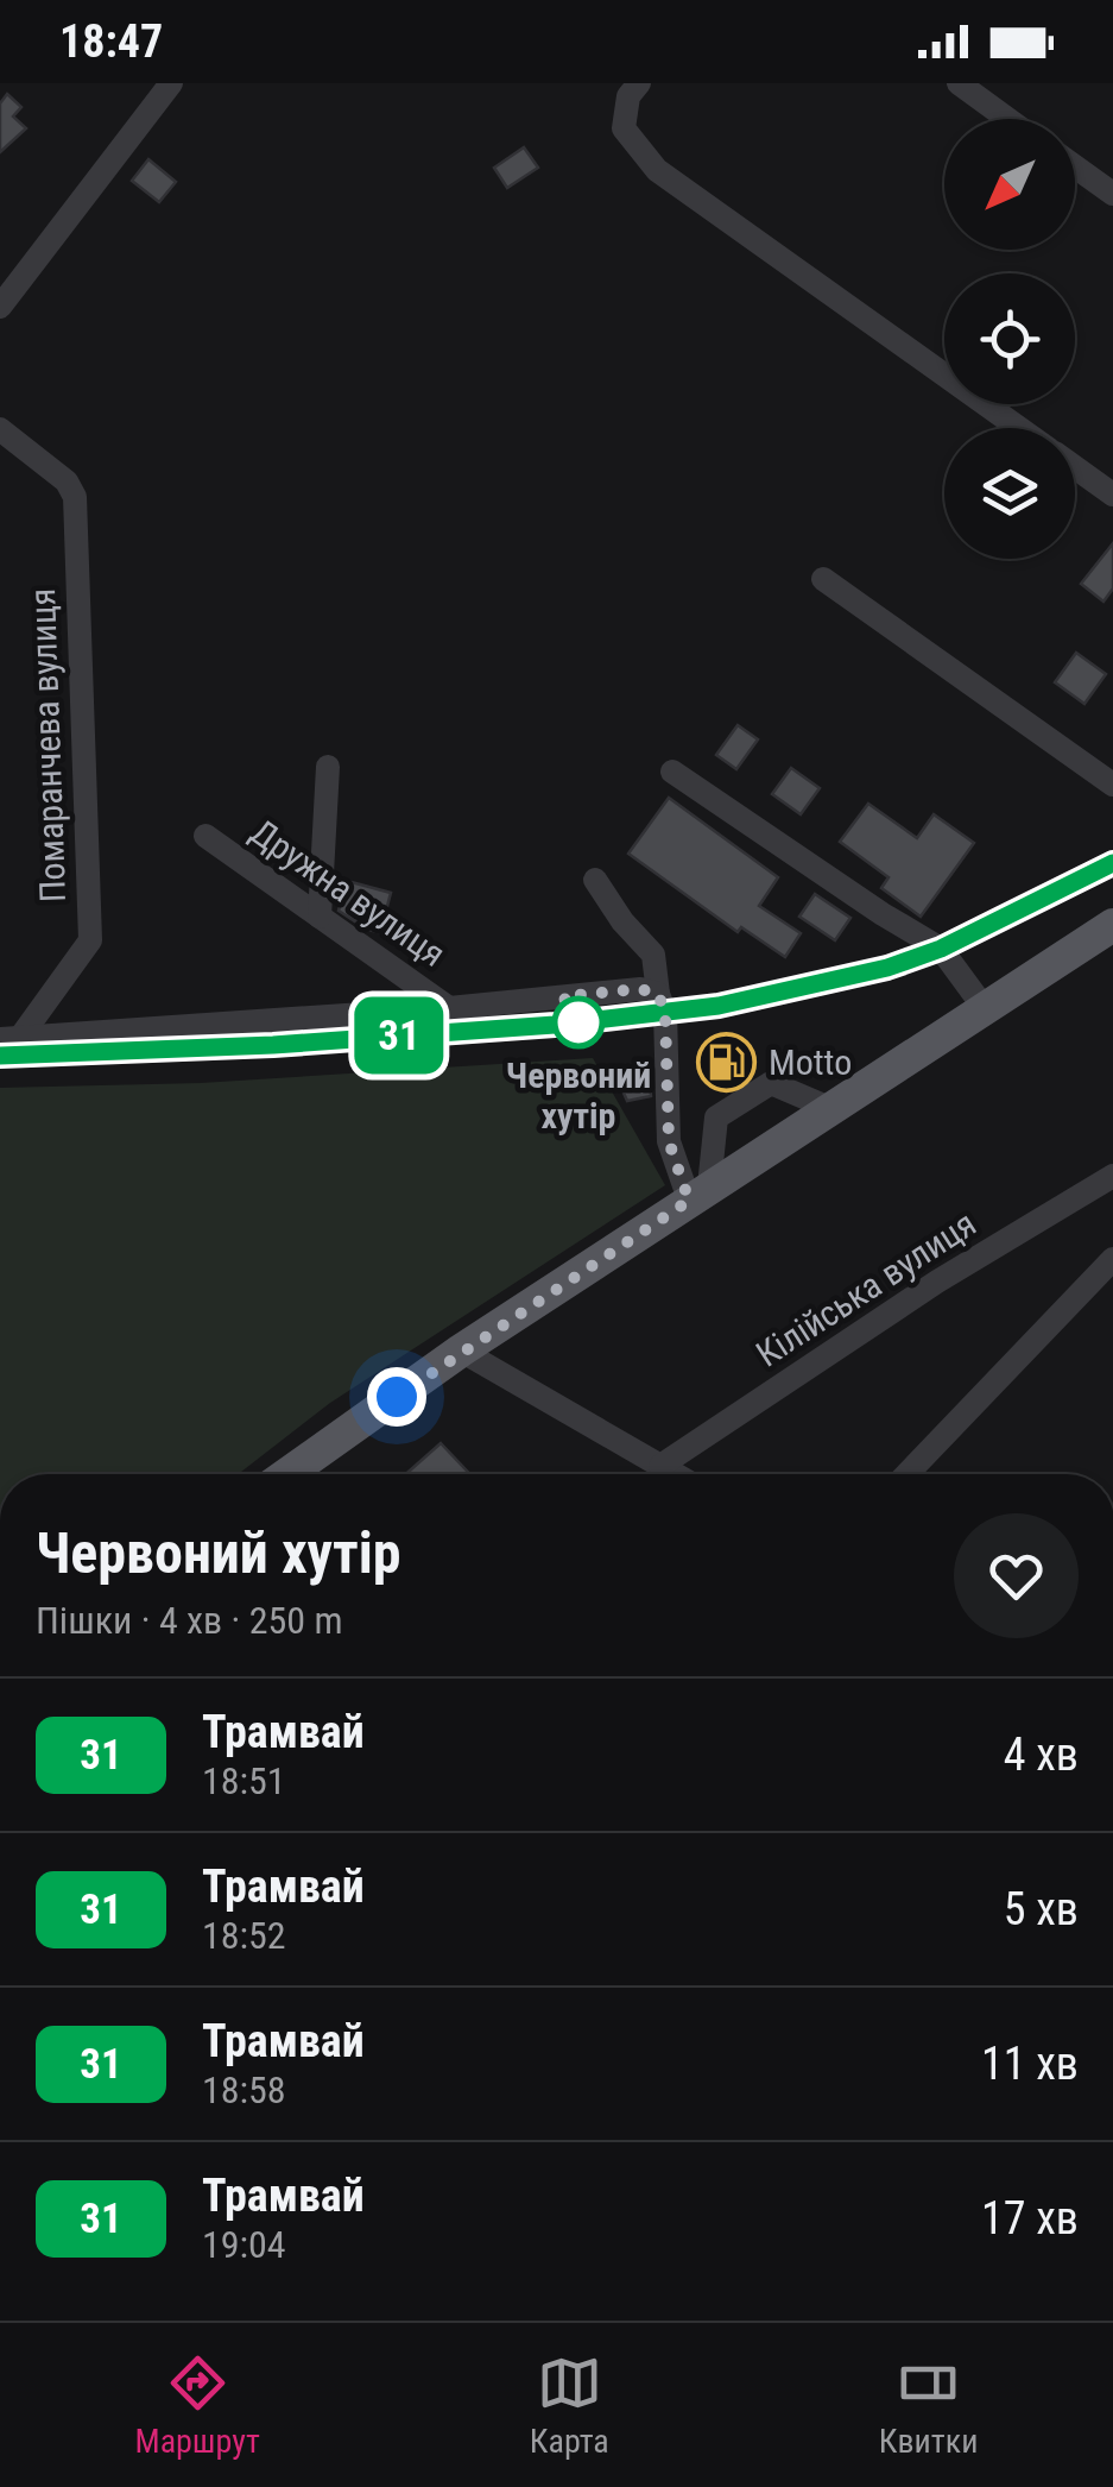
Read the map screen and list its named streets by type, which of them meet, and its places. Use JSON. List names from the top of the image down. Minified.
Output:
{"streets":{"street":["Помаранчева вулиця","Дружна вулиця","Кілійська вулиця"]},"places":{"other":["Червоний хутір"],"fuel station":["Motto"]},"lines":["tram line 31"],"north":"bottom left","page":{"status":"18:47","on_map":"31","heading":["Червоний хутір","Пішки · 4 хв · 250 m"],"list":[{"mark":"31","name":"Трамвай","note":"18:51","value":"4 хв"},{"mark":"31","name":"Трамвай","note":"18:52","value":"5 хв"},{"mark":"31","name":"Трамвай","note":"18:58","value":"11 хв"},{"mark":"31","name":"Трамвай","note":"19:04","value":"17 хв"}],"tabs":["Маршрут","Карта","Квитки"]}}
